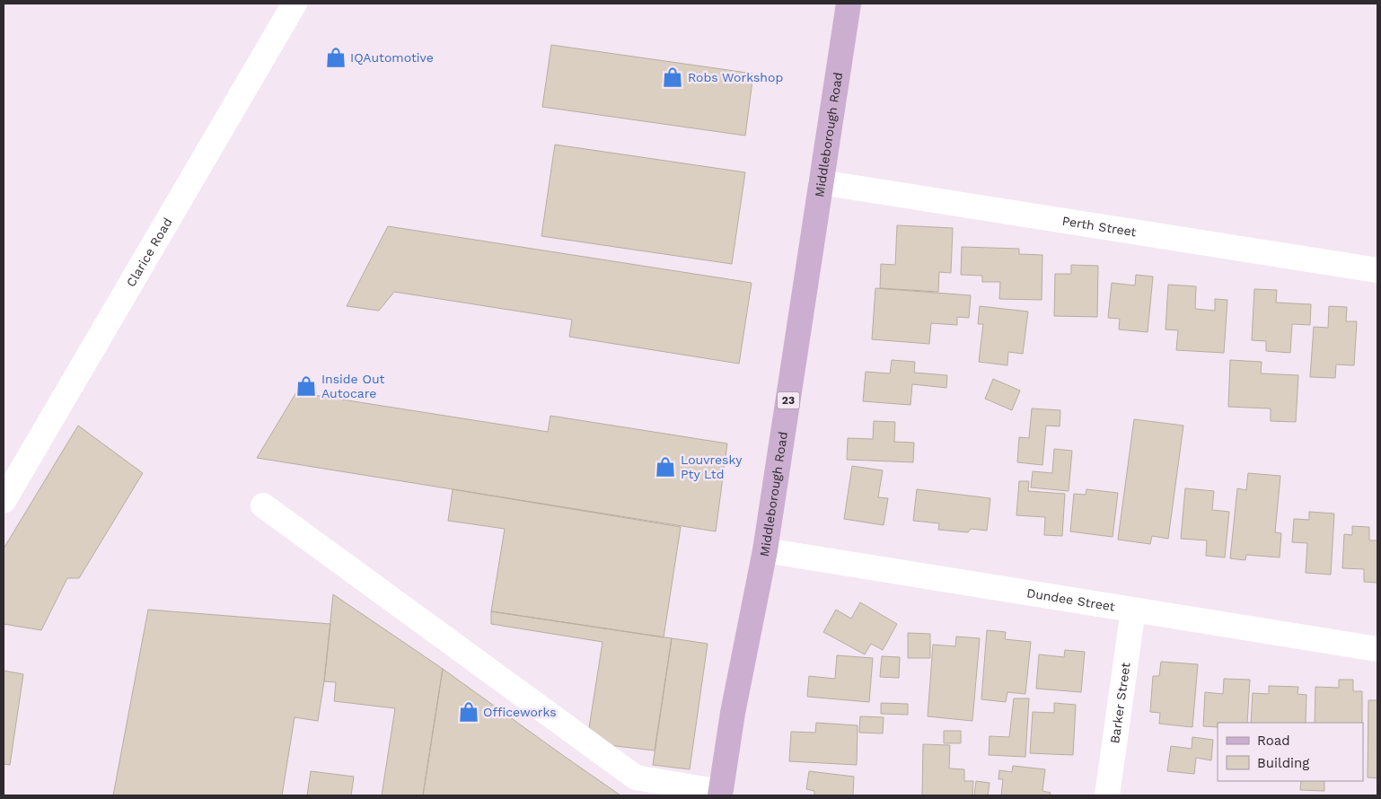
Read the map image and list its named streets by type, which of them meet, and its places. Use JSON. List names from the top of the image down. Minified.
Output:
{"streets":{"main road":["Middleborough Road","23"],"street":["Perth Street","Clarice Road","Dundee Street","Barker Street"]},"crossings":[["Middleborough Road","Perth Street"],["Middleborough Road","Dundee Street"],["Dundee Street","Barker Street"]],"places":{"shop":["IQAutomotive","Robs Workshop","Inside Out Autocare","Louvresky Pty Ltd","Officeworks"]},"legend":["Road","Building"]}
